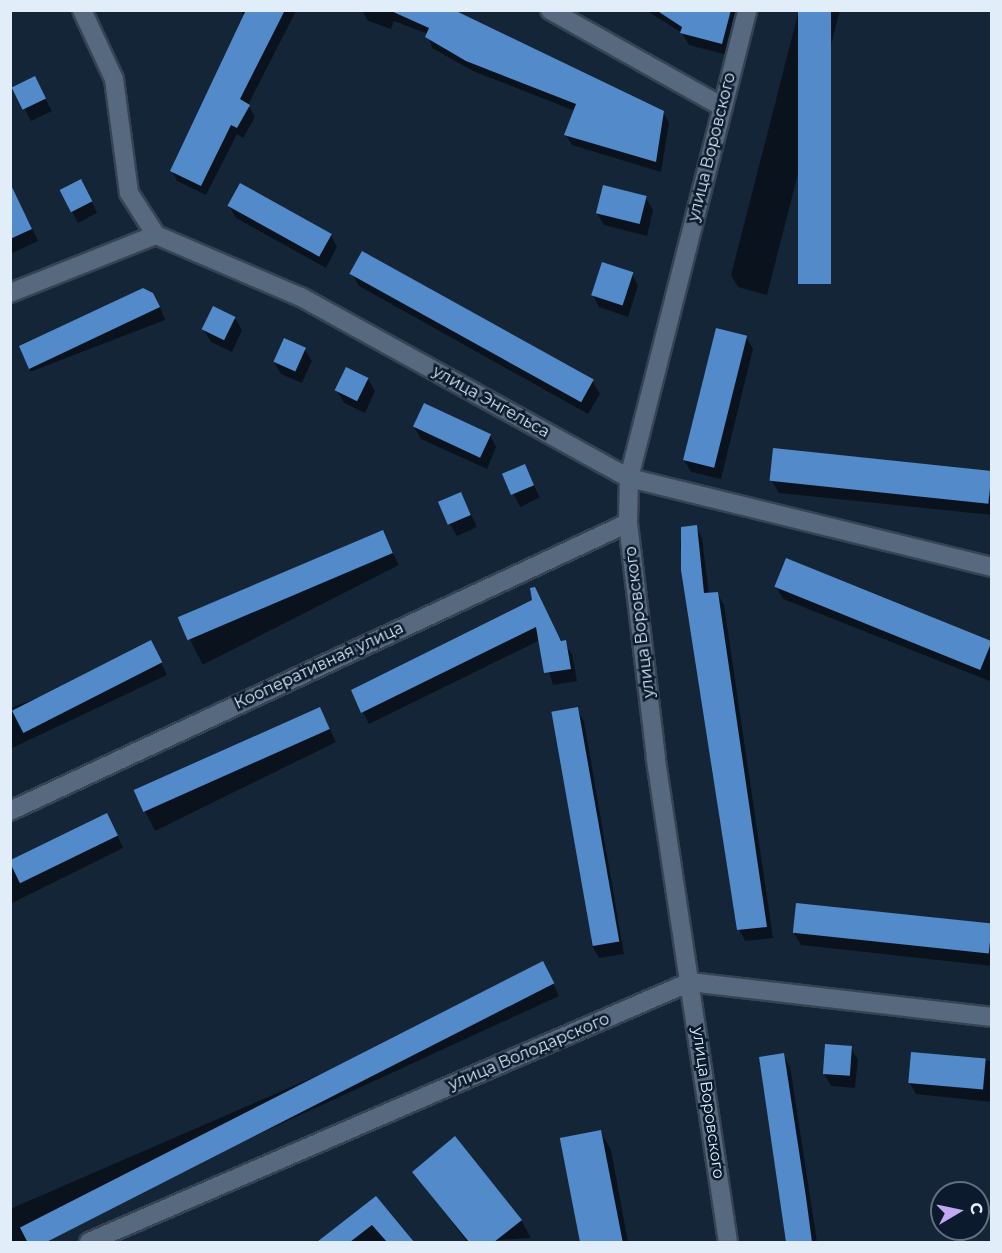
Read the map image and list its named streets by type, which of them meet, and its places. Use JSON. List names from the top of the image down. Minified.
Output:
{"streets":{"street":["улица Воровского","улица Энгельса","Кооперативная улица","улица Володарского"]},"crossings":[["улица Воровского","улица Энгельса"],["улица Воровского","Кооперативная улица"],["улица Воровского","улица Володарского"]],"north":"right"}
